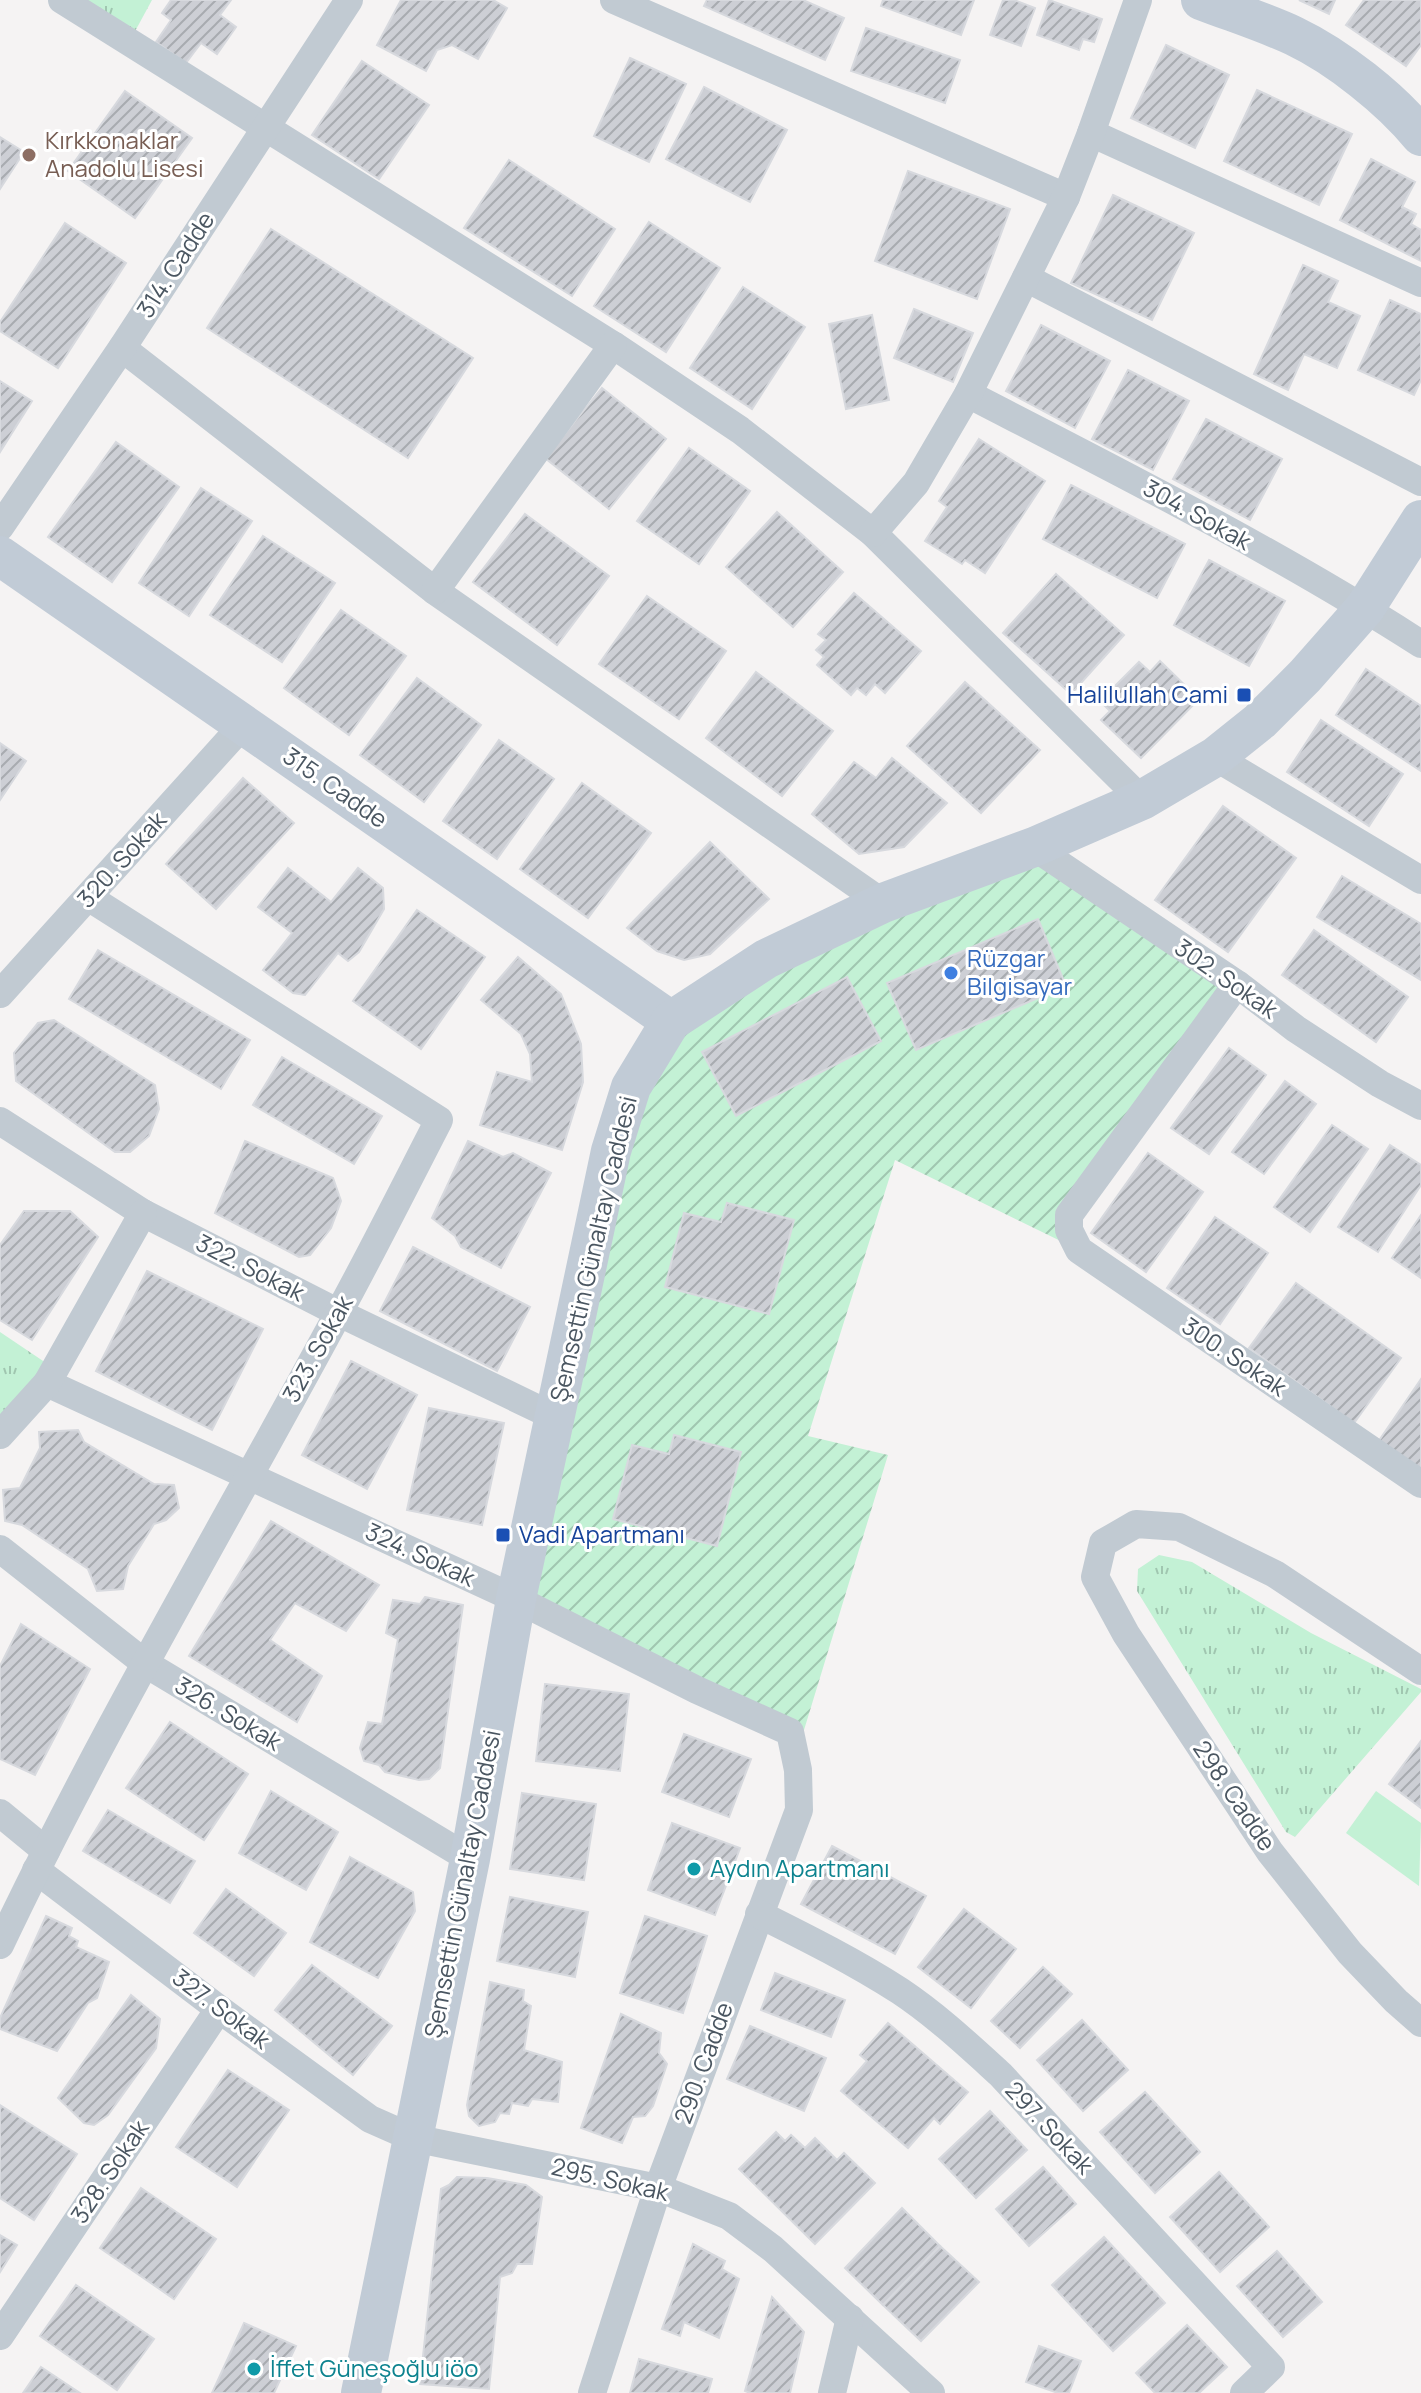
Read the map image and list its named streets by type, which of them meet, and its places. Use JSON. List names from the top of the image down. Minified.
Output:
{"streets":{"street":["314. Cadde","304. Sokak","315. Cadde","320. Sokak","302. Sokak","Şemsettin Günaltay Caddesi","322. Sokak","323. Sokak","300. Sokak","324. Sokak","326. Sokak","298. Cadde","327. Sokak","290. Cadde","297. Sokak","328. Sokak","295. Sokak"]},"crossings":[["304. Sokak","Şemsettin Günaltay Caddesi"],["315. Cadde","320. Sokak"],["315. Cadde","Şemsettin Günaltay Caddesi"],["320. Sokak","323. Sokak"],["302. Sokak","Şemsettin Günaltay Caddesi"],["302. Sokak","300. Sokak"],["Şemsettin Günaltay Caddesi","322. Sokak"],["Şemsettin Günaltay Caddesi","324. Sokak"],["Şemsettin Günaltay Caddesi","326. Sokak"],["Şemsettin Günaltay Caddesi","327. Sokak"],["Şemsettin Günaltay Caddesi","295. Sokak"],["322. Sokak","323. Sokak"],["323. Sokak","324. Sokak"],["323. Sokak","326. Sokak"],["323. Sokak","327. Sokak"],["324. Sokak","290. Cadde"],["327. Sokak","328. Sokak"],["327. Sokak","295. Sokak"],["290. Cadde","297. Sokak"],["290. Cadde","295. Sokak"]],"places":{"other":["Kırkkonaklar Anadolu Lisesi","Rüzgar Bilgisayar","Aydın Apartmanı","İffet Güneşoğlu iöo"],"transit":["Halilullah Cami","Vadi Apartmanı"]}}
